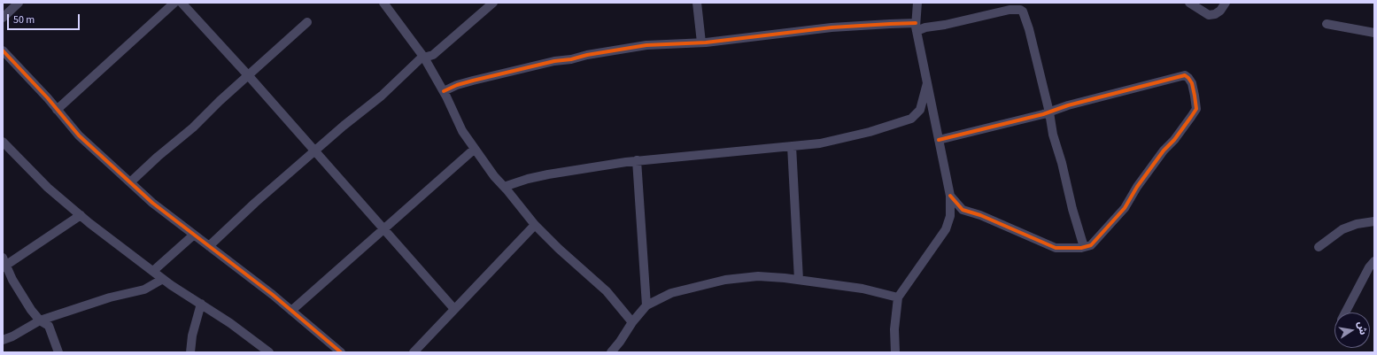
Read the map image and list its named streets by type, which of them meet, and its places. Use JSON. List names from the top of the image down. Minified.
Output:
{"scale_bar":"50 m","north":"right"}
